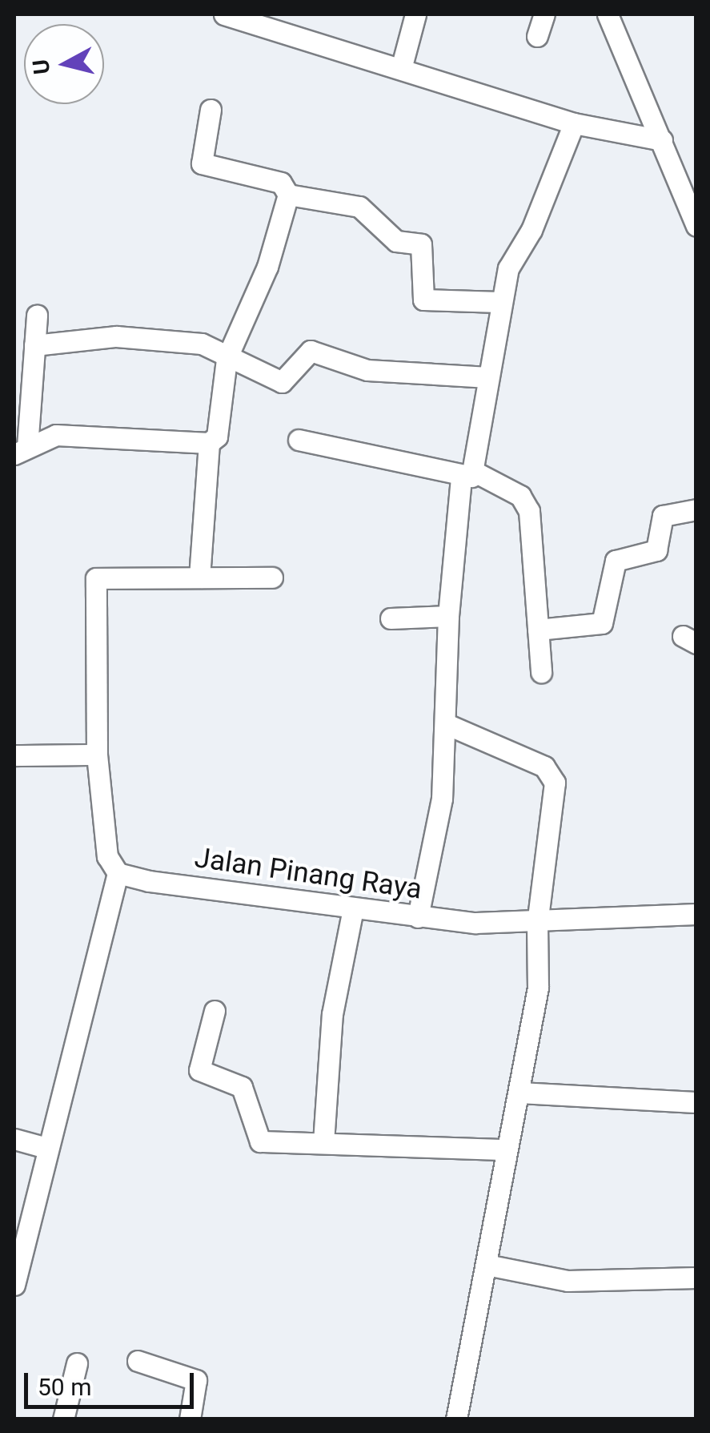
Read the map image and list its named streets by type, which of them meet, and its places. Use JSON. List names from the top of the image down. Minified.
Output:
{"streets":{"street":["Jalan Pinang Raya"]},"scale_bar":"50 m","north":"left"}
